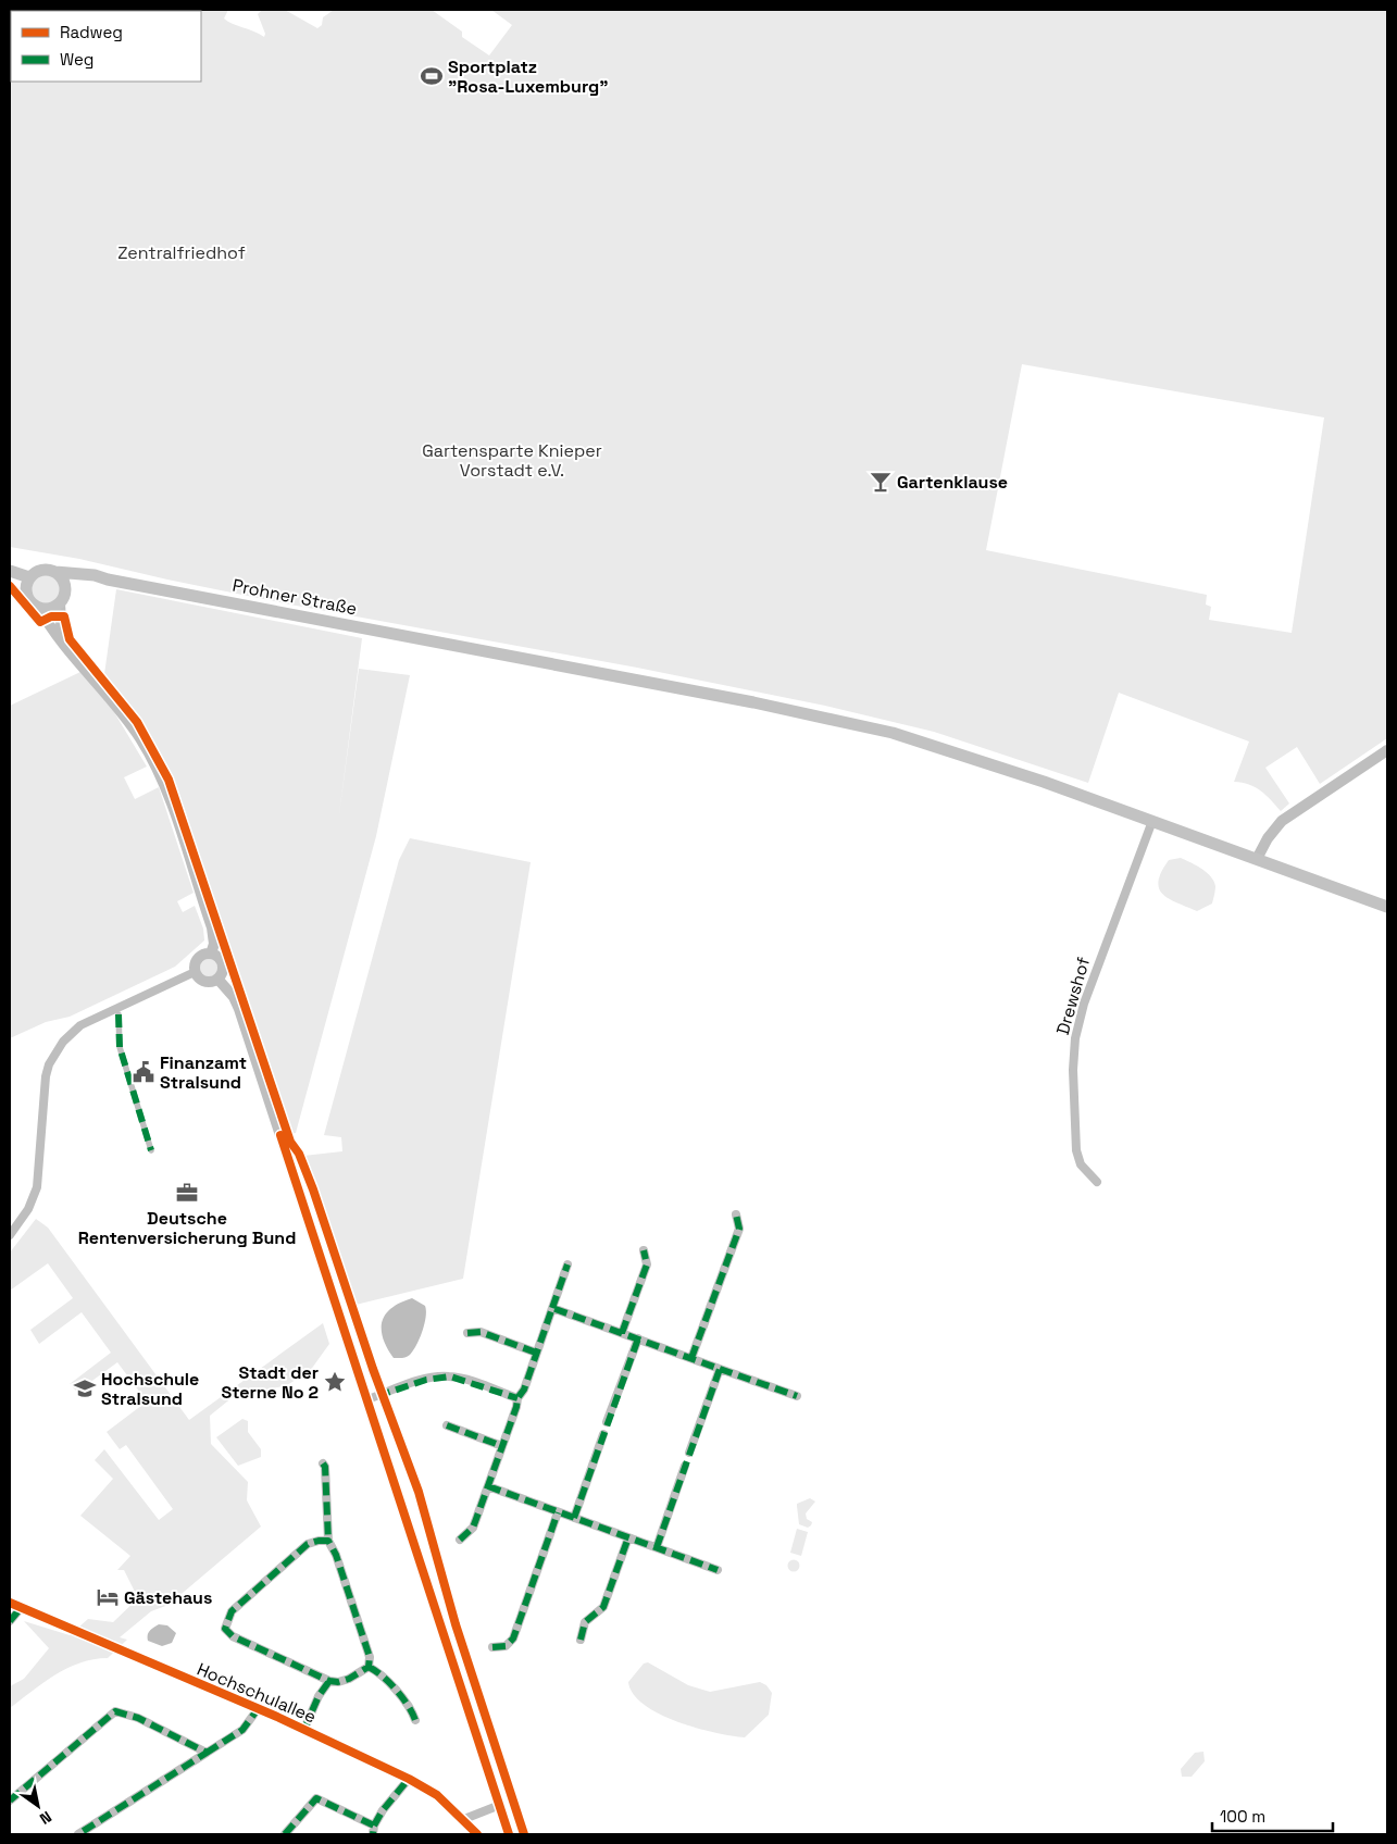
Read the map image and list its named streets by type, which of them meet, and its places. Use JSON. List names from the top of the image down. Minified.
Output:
{"streets":{"main road":["Prohner Straße"],"street":["Drewshof","Hochschulallee"]},"crossings":[["Prohner Straße","Drewshof"]],"parks":["Zentralfriedhof","Gartensparte Knieper Vorstadt e.V."],"places":{"sports":["Sportplatz \"Rosa-Luxemburg\""],"bar":["Gartenklause"],"public building":["Finanzamt Stralsund"],"office":["Deutsche Rentenversicherung Bund"],"place":["Stadt der Sterne No 2"],"school or university":["Hochschule Stralsund"],"hotel":["Gästehaus"]},"legend":["Radweg","Weg"],"scale_bar":"100 m","north":"bottom right"}
